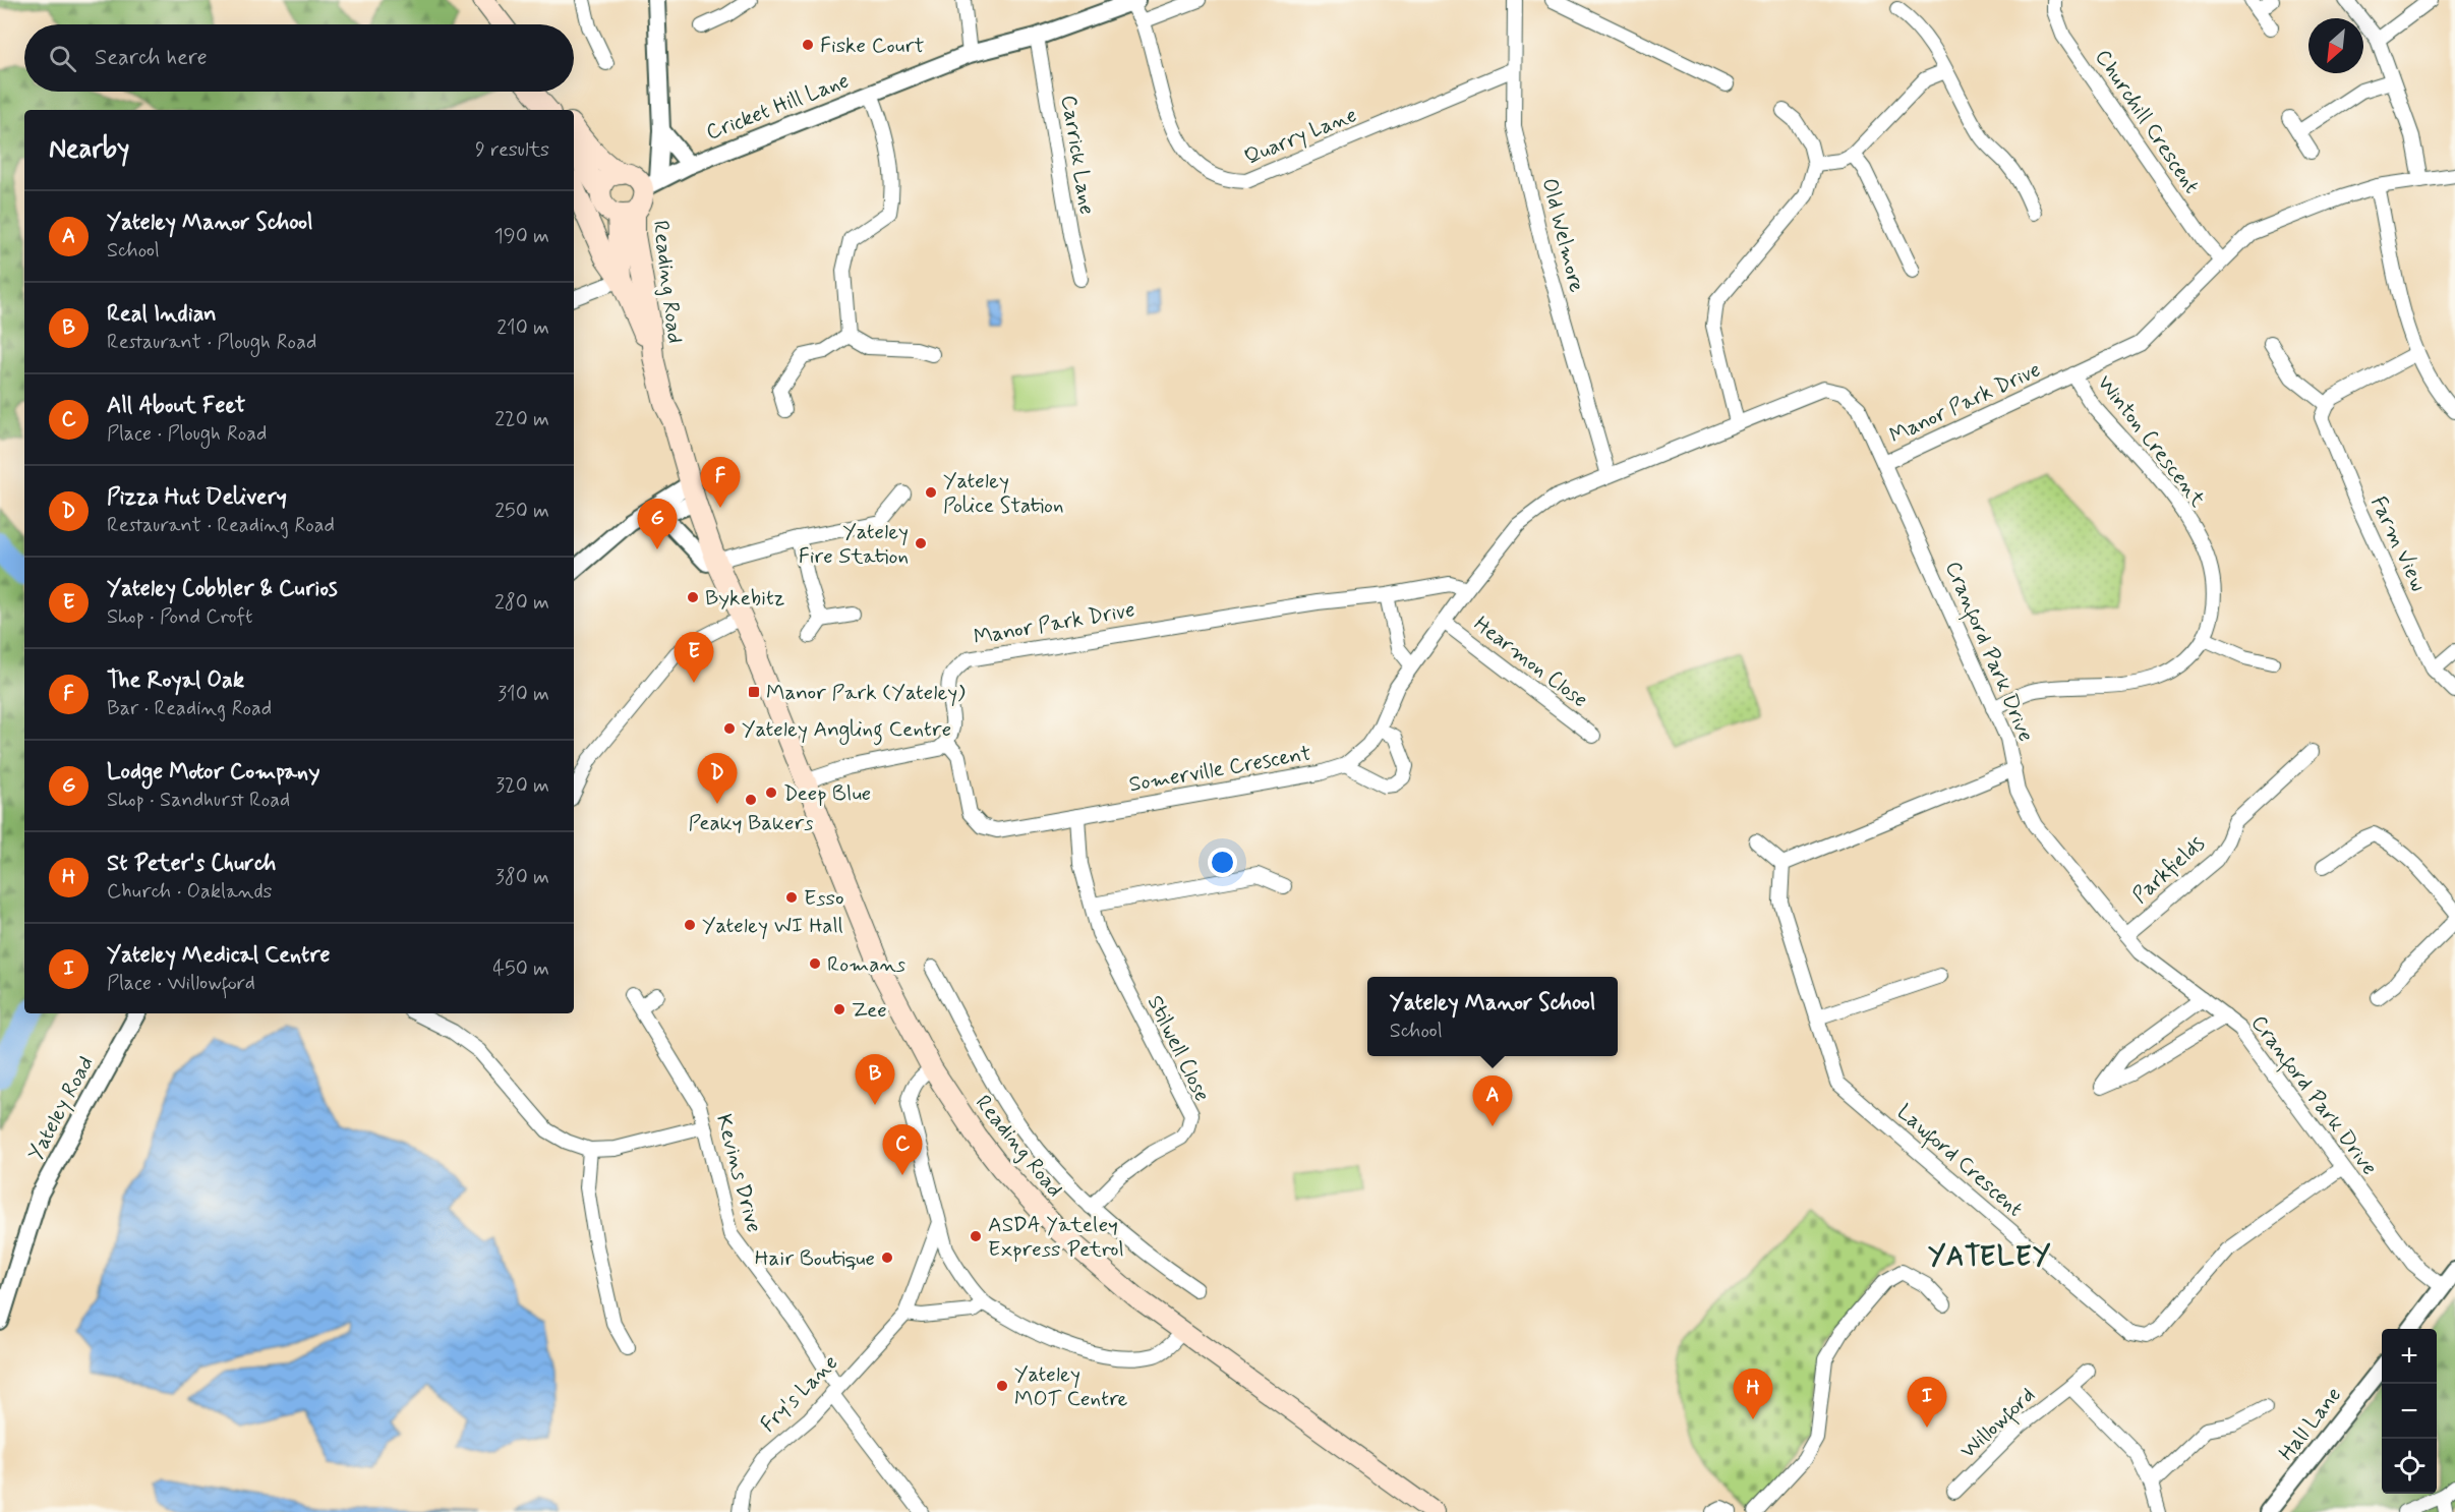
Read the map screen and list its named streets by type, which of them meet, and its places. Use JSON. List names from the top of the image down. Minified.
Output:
{"streets":{"main road":["Reading Road"],"street":["Cricket Hill Lane","Churchill Crescent","Quarry Lane","Carrick Lane","Old Welmore","Manor Park Drive","Winton Crescent","Farm View","Cranford Park Drive","Hearmon Close","Somerville Crescent","Parkfields","Stilwell Close","Yateley Road","Lawford Crescent","Kevins Drive","Fry's Lane","Willowford","Hall Lane"]},"crossings":[["Cricket Hill Lane","Quarry Lane"],["Cricket Hill Lane","Carrick Lane"],["Cricket Hill Lane","Reading Road"],["Churchill Crescent","Manor Park Drive"],["Quarry Lane","Old Welmore"],["Old Welmore","Manor Park Drive"],["Manor Park Drive","Winton Crescent"],["Manor Park Drive","Cranford Park Drive"],["Manor Park Drive","Somerville Crescent"],["Winton Crescent","Cranford Park Drive"],["Cranford Park Drive","Parkfields"],["Cranford Park Drive","Lawford Crescent"],["Hearmon Close","Somerville Crescent"],["Somerville Crescent","Stilwell Close"],["Kevins Drive","Fry's Lane"]],"districts":["YATELEY"],"places":{"other":["Fiske Court","Yateley Police Station","Yateley Fire Station","Bykebitz","Yateley Angling Centre","Deep Blue","Peaky Bakers","Esso","Yateley WI Hall","Romans","Zee","ASDA Yateley Express Petrol","Hair Boutique","Yateley MOT Centre"],"transit":["Manor Park (Yateley)"]},"north":"bottom left","page":{"search":"Search here","heading":["Nearby","9 results"],"list":[{"mark":"A","name":"Yateley Manor School","note":"School","value":"190 m"},{"mark":"B","name":"Real Indian","note":"Restaurant · Plough Road","value":"210 m"},{"mark":"C","name":"All About Feet","note":"Place · Plough Road","value":"220 m"},{"mark":"D","name":"Pizza Hut Delivery","note":"Restaurant · Reading Road","value":"250 m"},{"mark":"E","name":"Yateley Cobbler & Curios","note":"Shop · Pond Croft","value":"280 m"},{"mark":"F","name":"The Royal Oak","note":"Bar · Reading Road","value":"310 m"},{"mark":"G","name":"Lodge Motor Company","note":"Shop · Sandhurst Road","value":"320 m"},{"mark":"H","name":"St Peter's Church","note":"Church · Oaklands","value":"380 m"},{"mark":"I","name":"Yateley Medical Centre","note":"Place · Willowford","value":"450 m"}],"pins":["F","G","E","D","B","A","C","H","I"],"popup":["Yateley Manor School","School"],"map_buttons":["+","−"]}}
